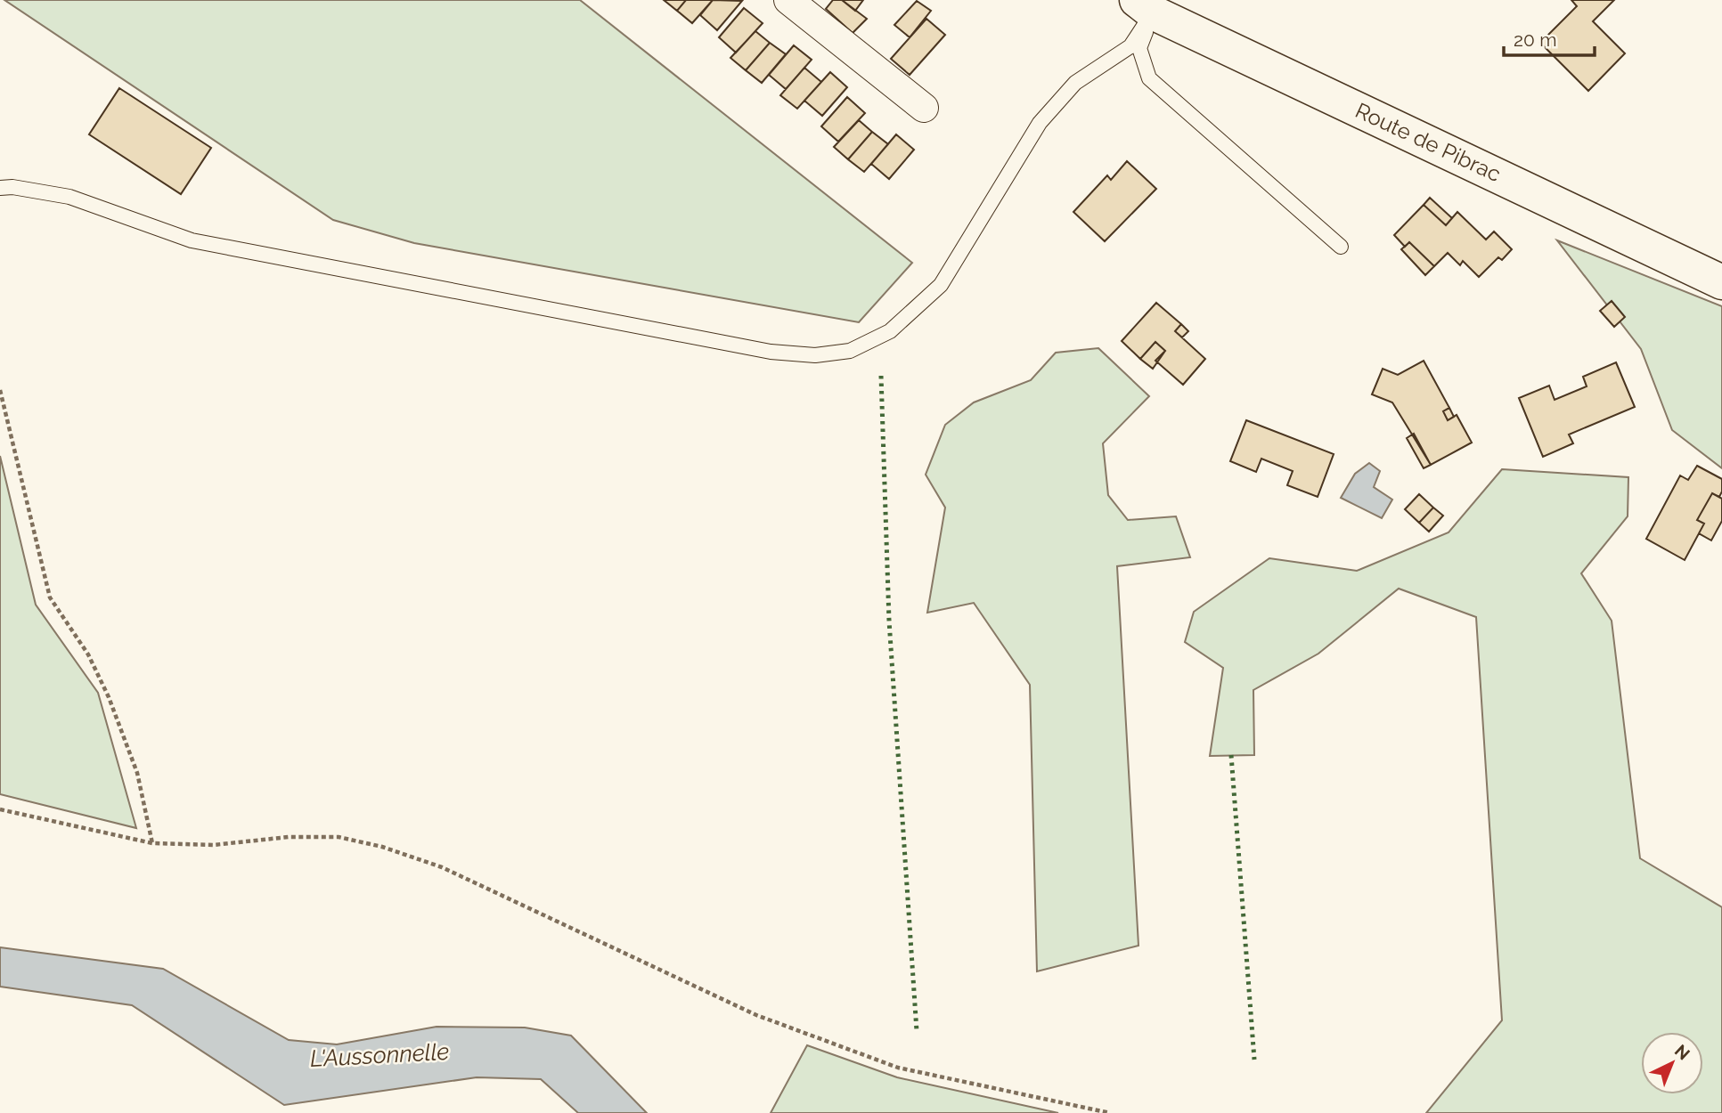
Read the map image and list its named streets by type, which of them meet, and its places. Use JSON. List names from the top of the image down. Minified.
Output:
{"streets":{"main road":["Route de Pibrac"]},"water":["L'Aussonnelle"],"scale_bar":"20 m","north":"top right"}
